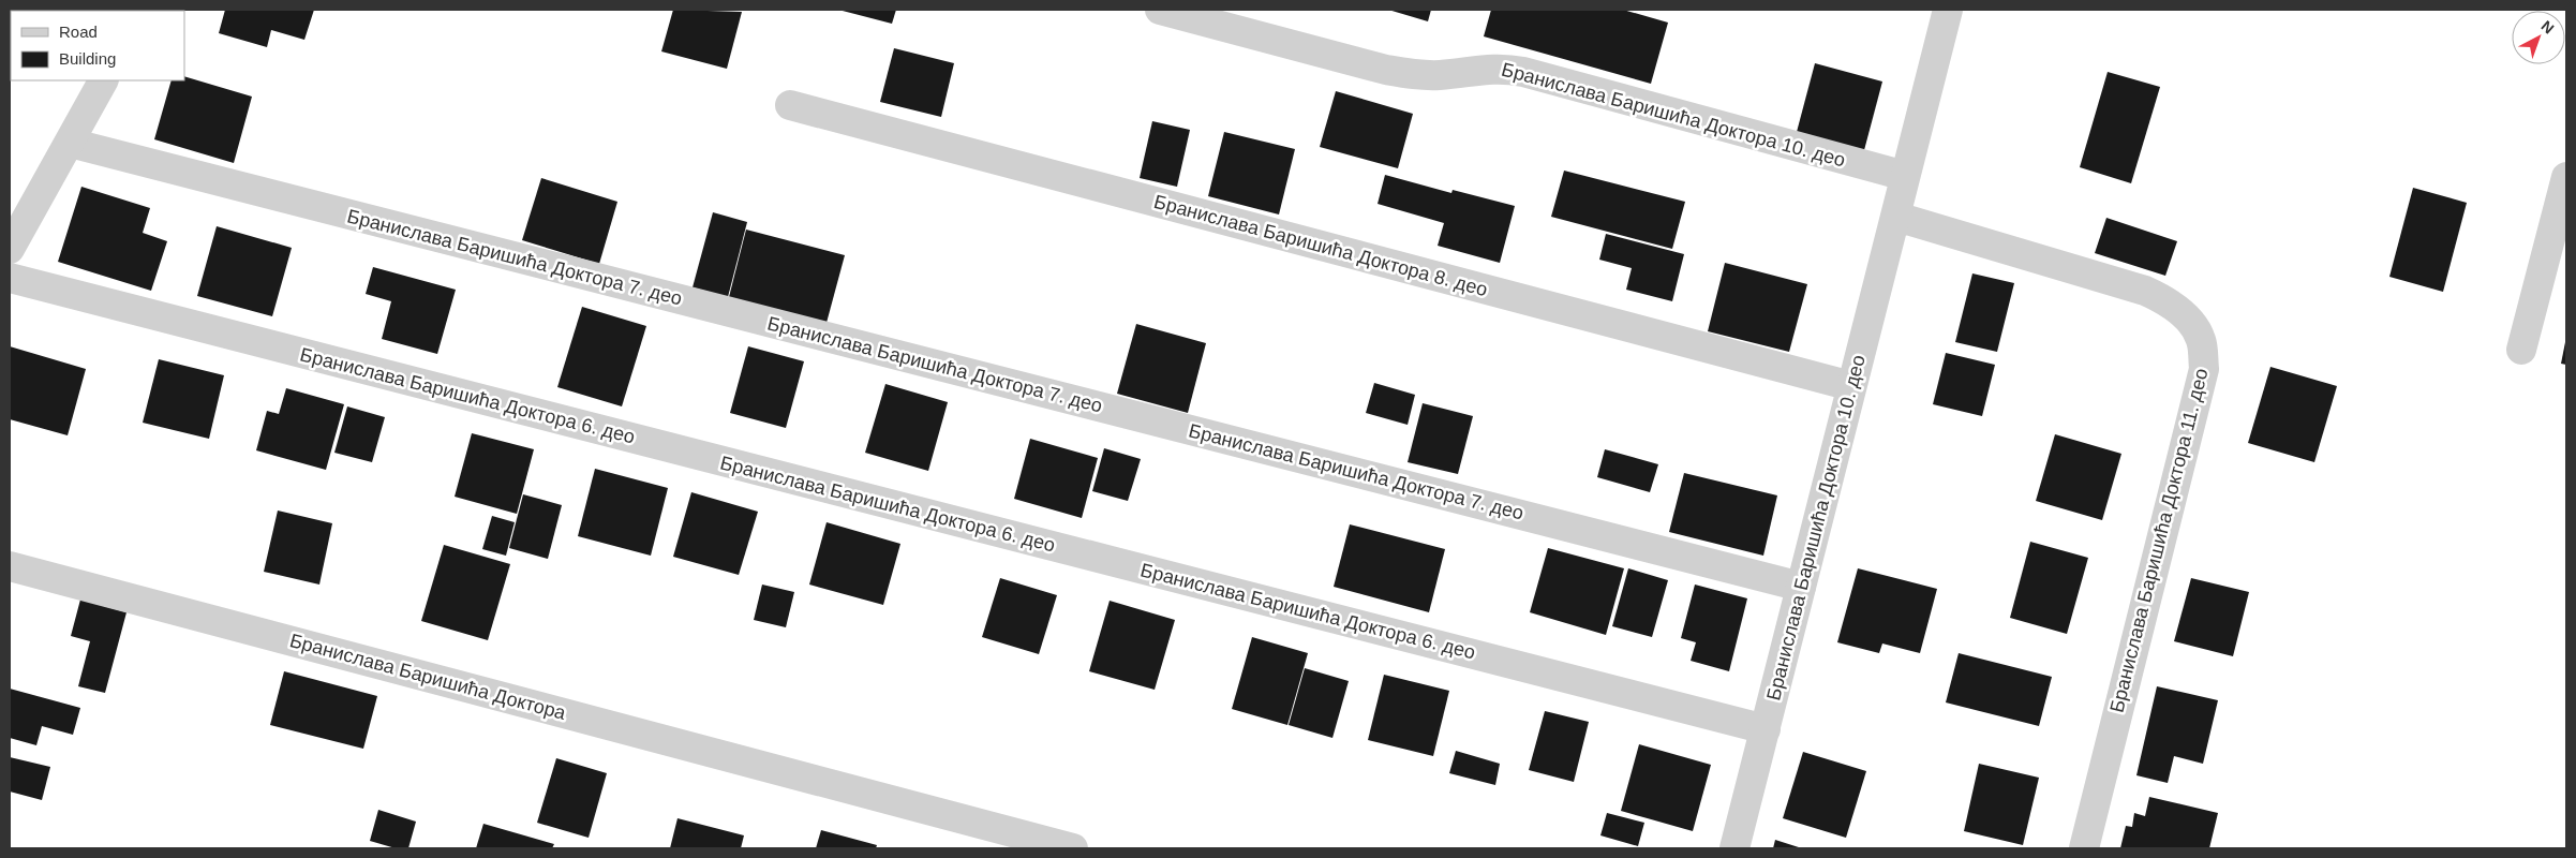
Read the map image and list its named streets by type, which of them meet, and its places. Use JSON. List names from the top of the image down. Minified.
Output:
{"streets":{"street":["Бранислава Баришића Доктора 10. део","Бранислава Баришића Доктора 8. део","Бранислава Баришића Доктора 7. део","Бранислава Баришића Доктора 6. део","Бранислава Баришића Доктора 11. део","Бранислава Баришића Доктора"]},"crossings":[["Бранислава Баришића Доктора 10. део","Бранислава Баришића Доктора 8. део"],["Бранислава Баришића Доктора 10. део","Бранислава Баришића Доктора 7. део"],["Бранислава Баришића Доктора 10. део","Бранислава Баришића Доктора 6. део"],["Бранислава Баришића Доктора 10. део","Бранислава Баришића Доктора 11. део"]],"legend":["Road","Building"],"north":"top right"}
